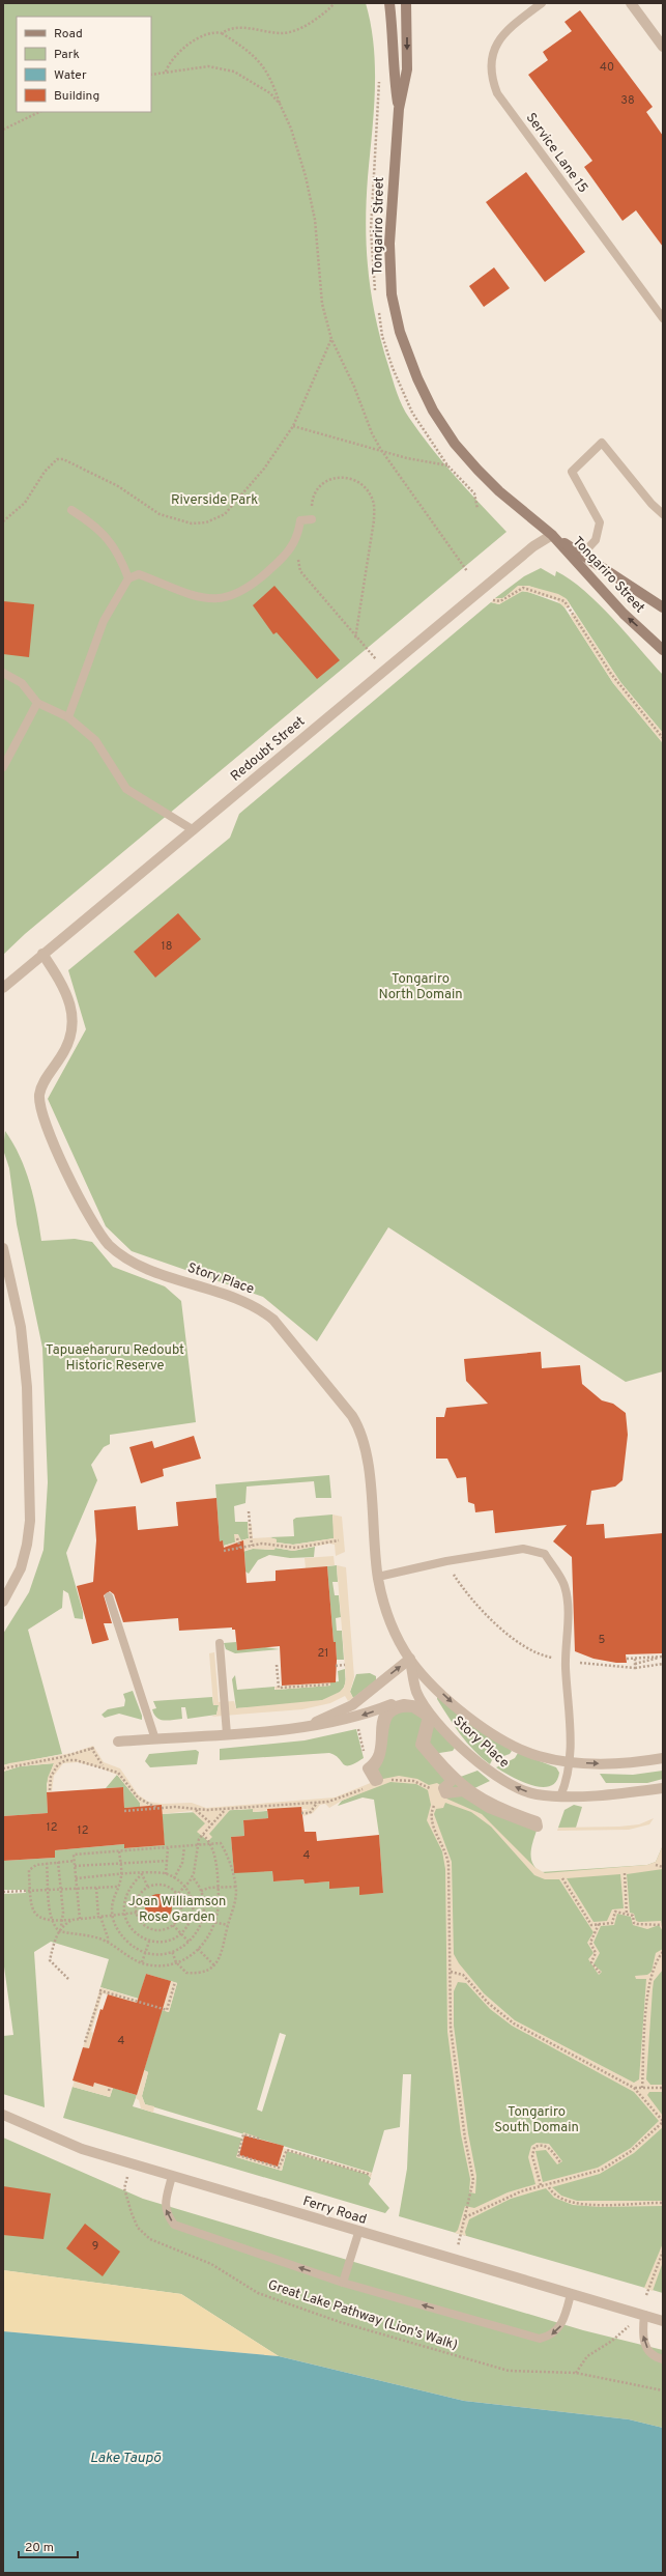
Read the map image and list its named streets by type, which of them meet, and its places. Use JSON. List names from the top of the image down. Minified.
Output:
{"streets":{"main road":["Tongariro Street"],"street":["Redoubt Street","Story Place","Ferry Road"],"lane":["Service Lane 15"],"path":["Great Lake Pathway (Lion's Walk)"]},"crossings":[["Tongariro Street","Redoubt Street"],["Redoubt Street","Story Place"],["Ferry Road","Great Lake Pathway (Lion's Walk)"]],"water":["Lake Taupō"],"parks":["Riverside Park","Tongariro North Domain","Tapuaeharuru Redoubt Historic Reserve","Joan Williamson Rose Garden","Tongariro South Domain"],"house_numbers":["40","38","18","5","21","12","12","4","4","9"],"legend":["Road","Park","Water","Building"],"scale_bar":"20 m"}
